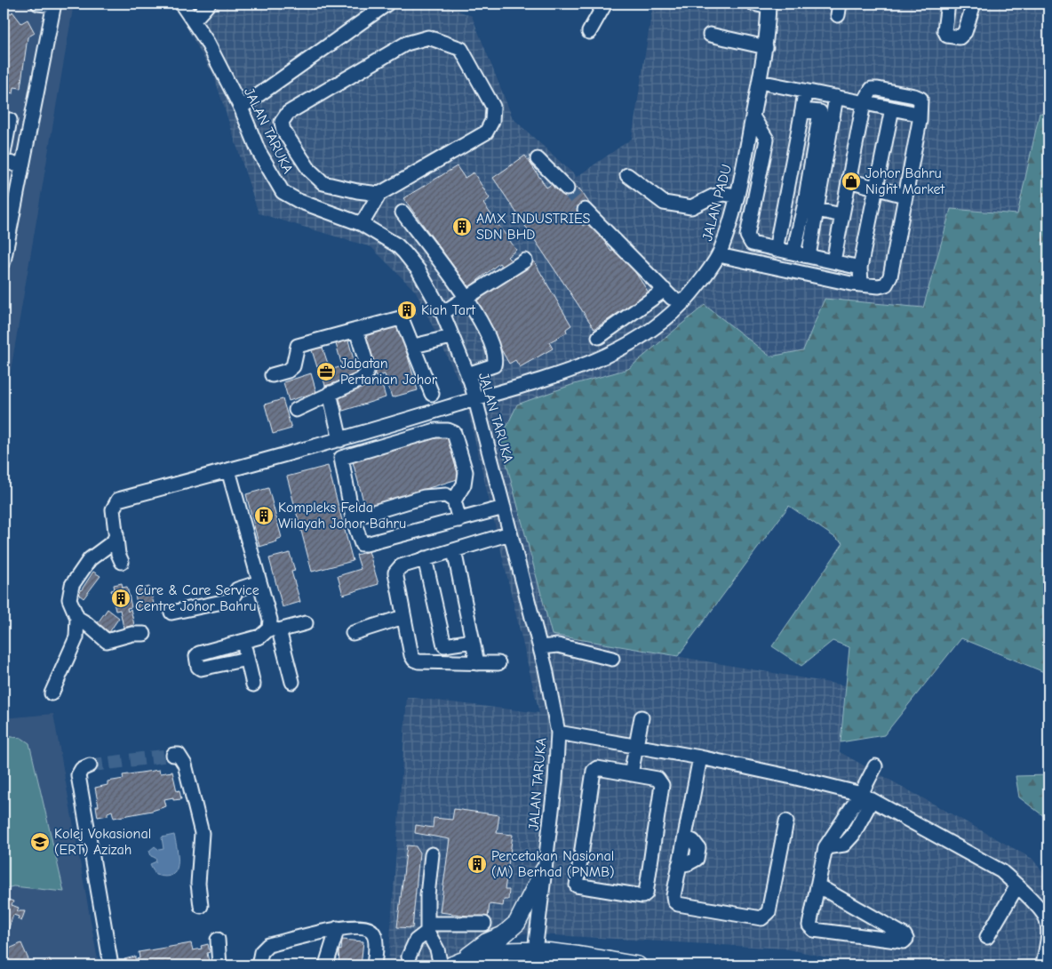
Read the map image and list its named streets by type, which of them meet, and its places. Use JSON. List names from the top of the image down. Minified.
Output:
{"streets":{"street":["JALAN TARUKA","JALAN PADU"]},"crossings":[["JALAN TARUKA","JALAN PADU"]],"places":{"shop":["Johor Bahru Night Market"],"building":["AMX INDUSTRIES SDN BHD","Kiah Tart","Kompleks Felda Wilayah Johor Bahru","Cure & Care Service Centre Johor Bahru","Percetakan Nasional (M) Berhad (PNMB)"],"office":["Jabatan Pertanian Johor"],"school or university":["Kolej Vokasional (ERT) Azizah"]}}
